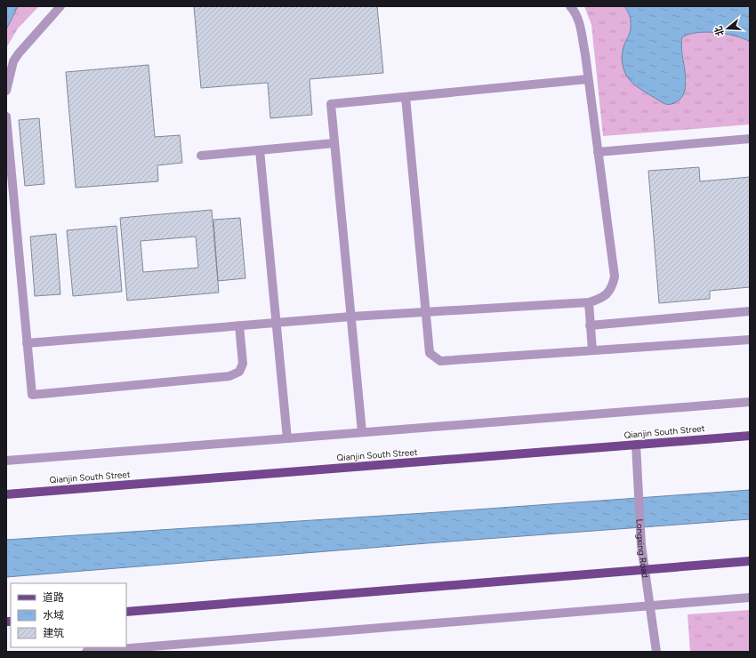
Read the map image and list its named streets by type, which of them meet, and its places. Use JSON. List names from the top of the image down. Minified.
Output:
{"streets":{"main road":["Qianjin South Street"],"street":["Longxing Road"]},"crossings":[["Qianjin South Street","Longxing Road"]],"legend":["道路","水域","建筑"],"north":"left"}
